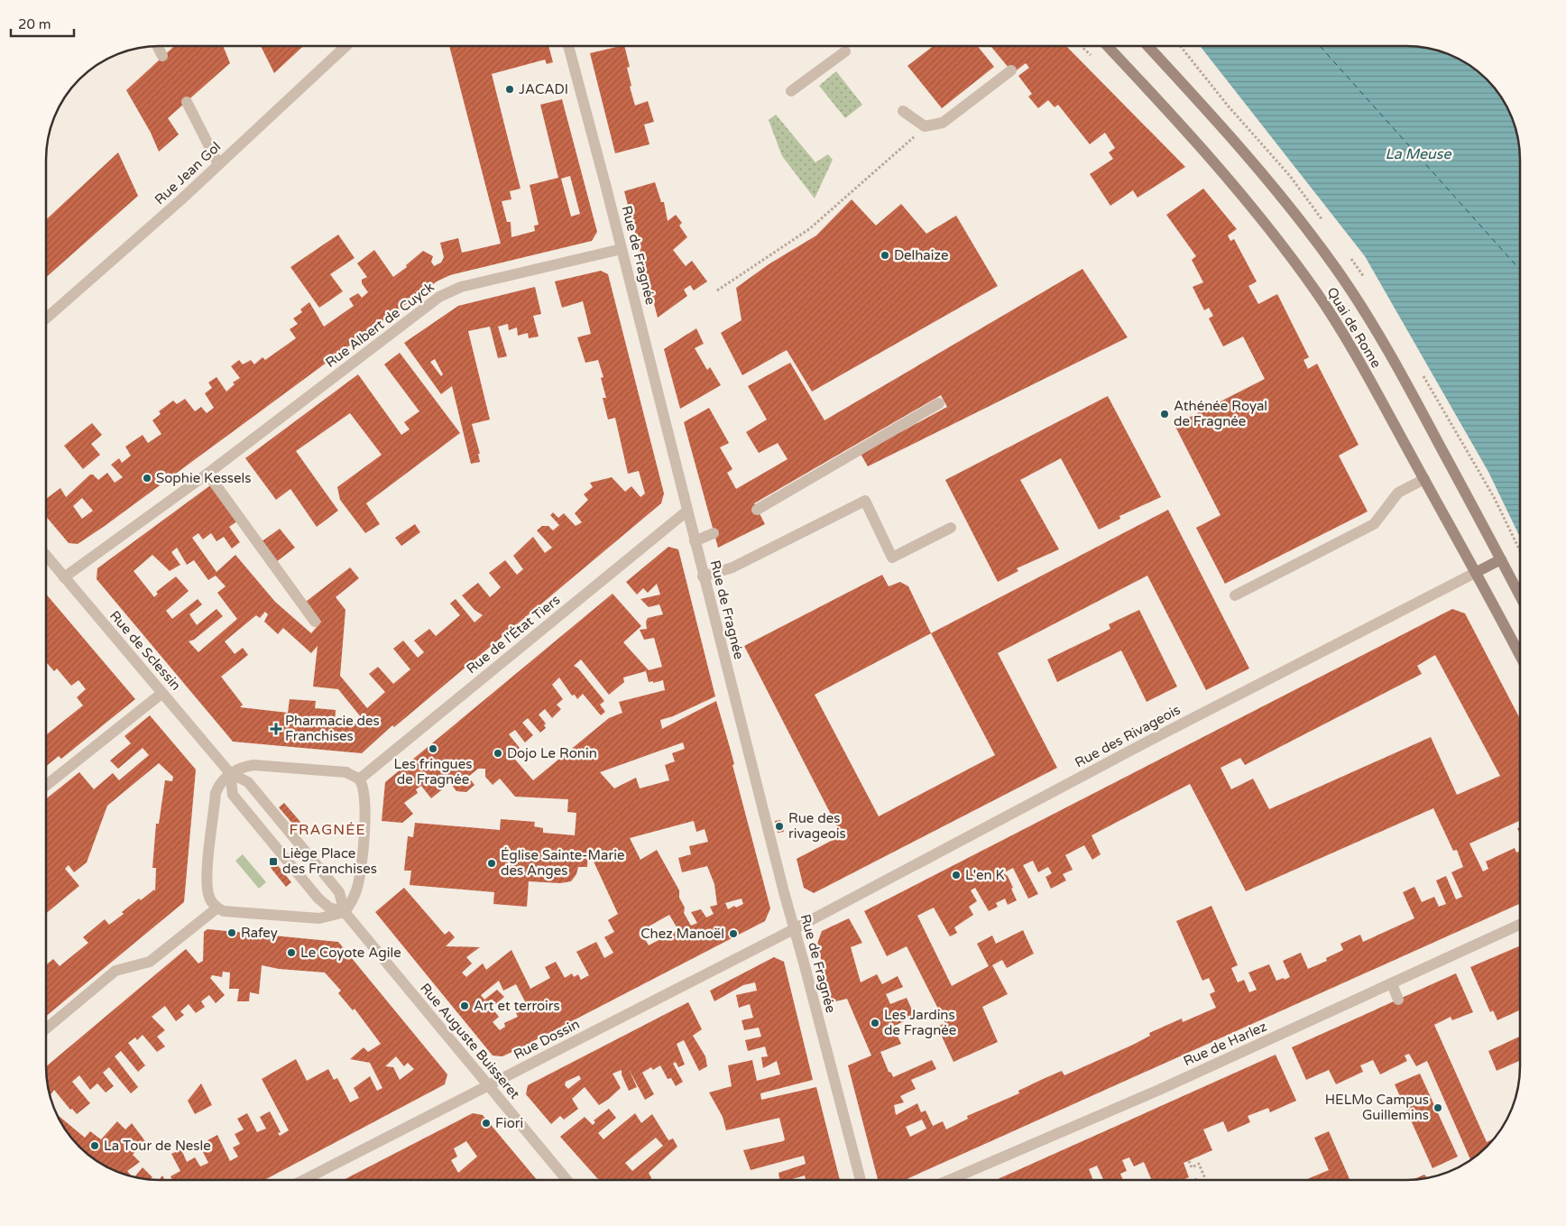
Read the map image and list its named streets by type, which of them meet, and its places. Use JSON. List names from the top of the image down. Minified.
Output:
{"streets":{"main road":["Quai de Rome"],"street":["Rue Jean Gol","Rue de Fragnée","Rue Albert de Cuyck","Rue de l'État Tiers","Rue de Sclessin","Rue des Rivageois","Rue Dossin","Rue Auguste Buisseret","Rue de Harlez"]},"crossings":[["Rue de Fragnée","Rue Albert de Cuyck"],["Rue de Fragnée","Rue de l'État Tiers"],["Rue de Fragnée","Rue des Rivageois"],["Rue de Fragnée","Rue Dossin"],["Rue Albert de Cuyck","Rue de Sclessin"],["Quai de Rome","Rue des Rivageois"],["Rue des Rivageois","Rue Dossin"],["Rue Dossin","Rue Auguste Buisseret"]],"districts":["FRAGNÉE"],"water":["La Meuse"],"places":{"other":["JACADI","Delhaize","Athénée Royal de Fragnée","Sophie Kessels","Les fringues de Fragnée","Dojo Le Ronin","Rue des rivageois","Église Sainte-Marie des Anges","L'en K","Rafey","Chez Manoël","Le Coyote Agile","Art et terroirs","Les Jardins de Fragnée","HELMo Campus Guillemins","Fiori","La Tour de Nesle"],"health":["Pharmacie des Franchises"],"transit":["Liège Place des Franchises"]},"scale_bar":"20 m"}
